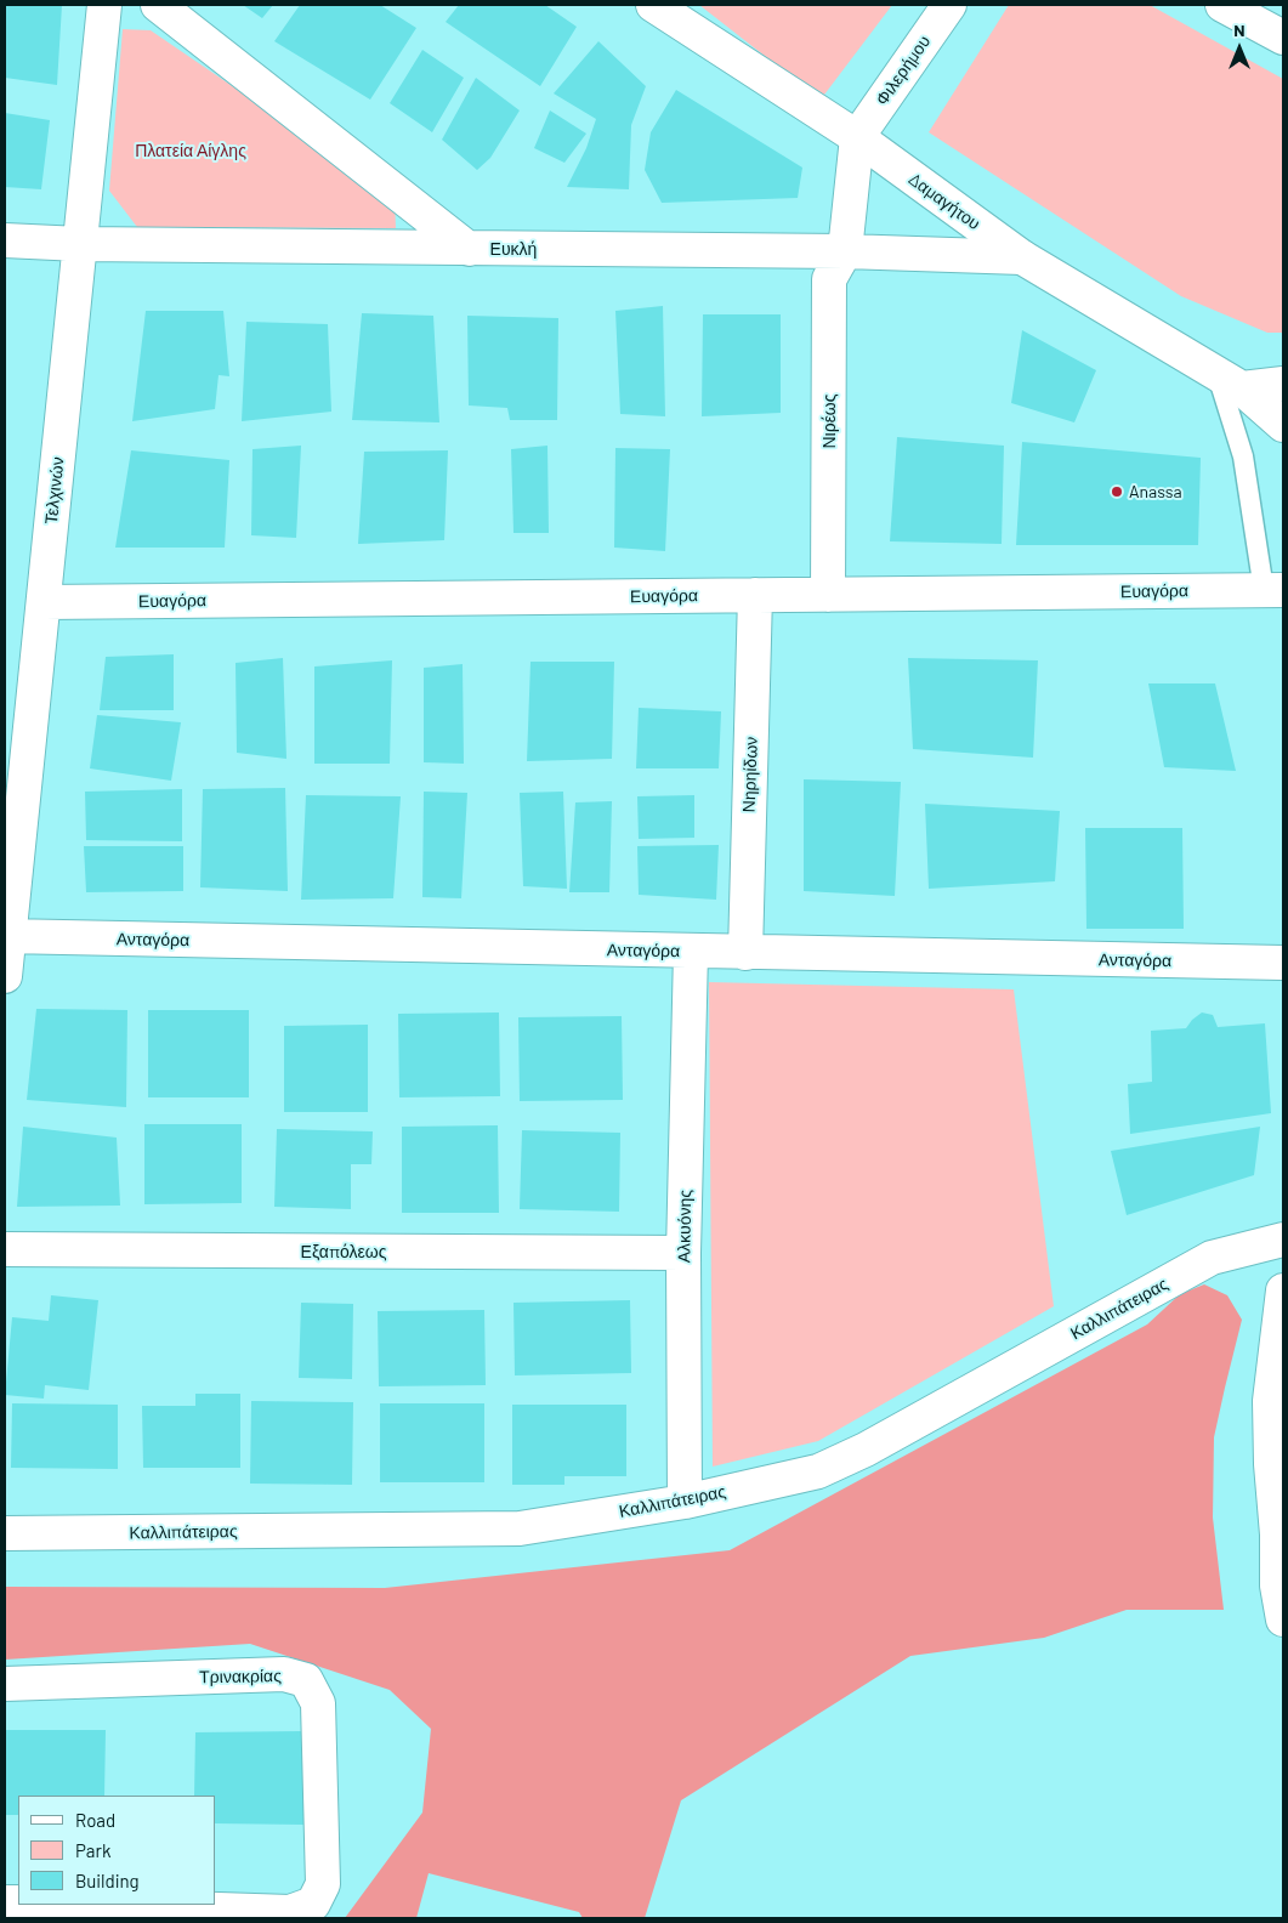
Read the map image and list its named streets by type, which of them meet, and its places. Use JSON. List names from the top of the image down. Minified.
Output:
{"streets":{"street":["Φιλερήμου","Δαμαγήτου","Ευκλή","Νιρέως","Τελχινών","Ευαγόρα","Νηρηίδων","Ανταγόρα","Αλκυόνης","Εξαπόλεως","Καλλιπάτειρας","Τρινακρίας"]},"crossings":[["Φιλερήμου","Δαμαγήτου"],["Δαμαγήτου","Ευκλή"],["Ευκλή","Νιρέως"],["Ευκλή","Τελχινών"],["Νιρέως","Ευαγόρα"],["Τελχινών","Ευαγόρα"],["Τελχινών","Ανταγόρα"],["Ευαγόρα","Νηρηίδων"],["Νηρηίδων","Ανταγόρα"],["Ανταγόρα","Αλκυόνης"],["Αλκυόνης","Εξαπόλεως"],["Αλκυόνης","Καλλιπάτειρας"]],"parks":["Πλατεία Αίγλης"],"places":["Anassa"],"legend":["Road","Park","Building"],"north":"top"}
